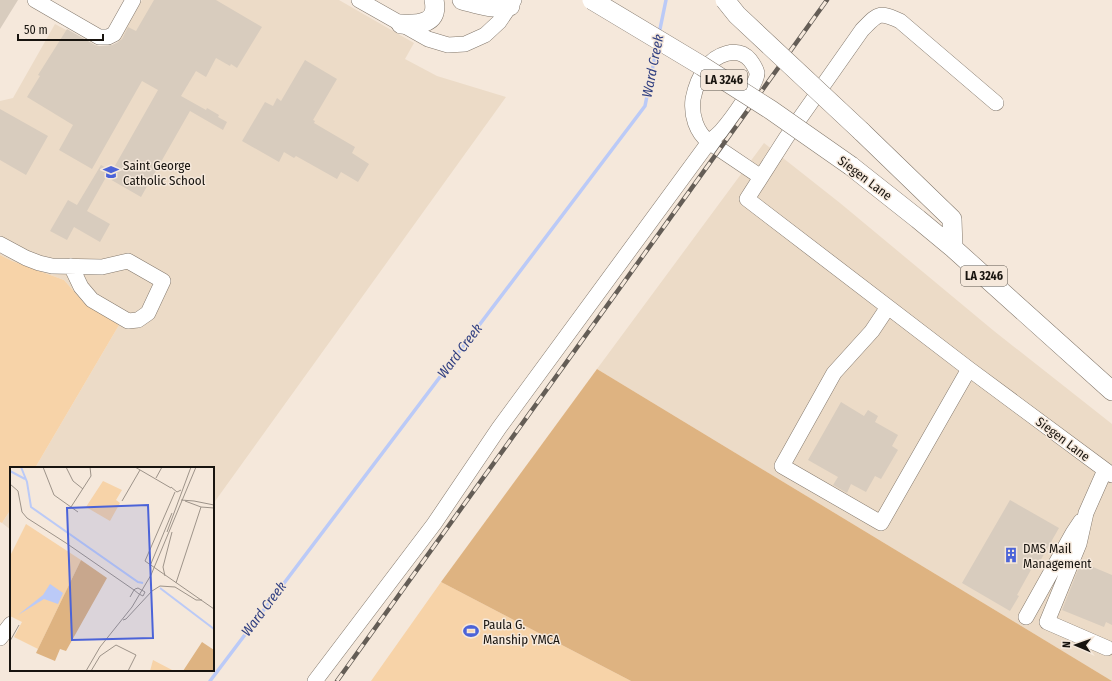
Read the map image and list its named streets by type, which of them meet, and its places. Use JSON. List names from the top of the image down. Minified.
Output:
{"streets":{"main road":["LA 3246","Siegen Lane"]},"water":["Ward Creek"],"places":{"school or university":["Saint George Catholic School"],"building":["DMS Mail Management"],"sports":["Paula G. Manship YMCA"]},"scale_bar":"50 m","north":"left"}
